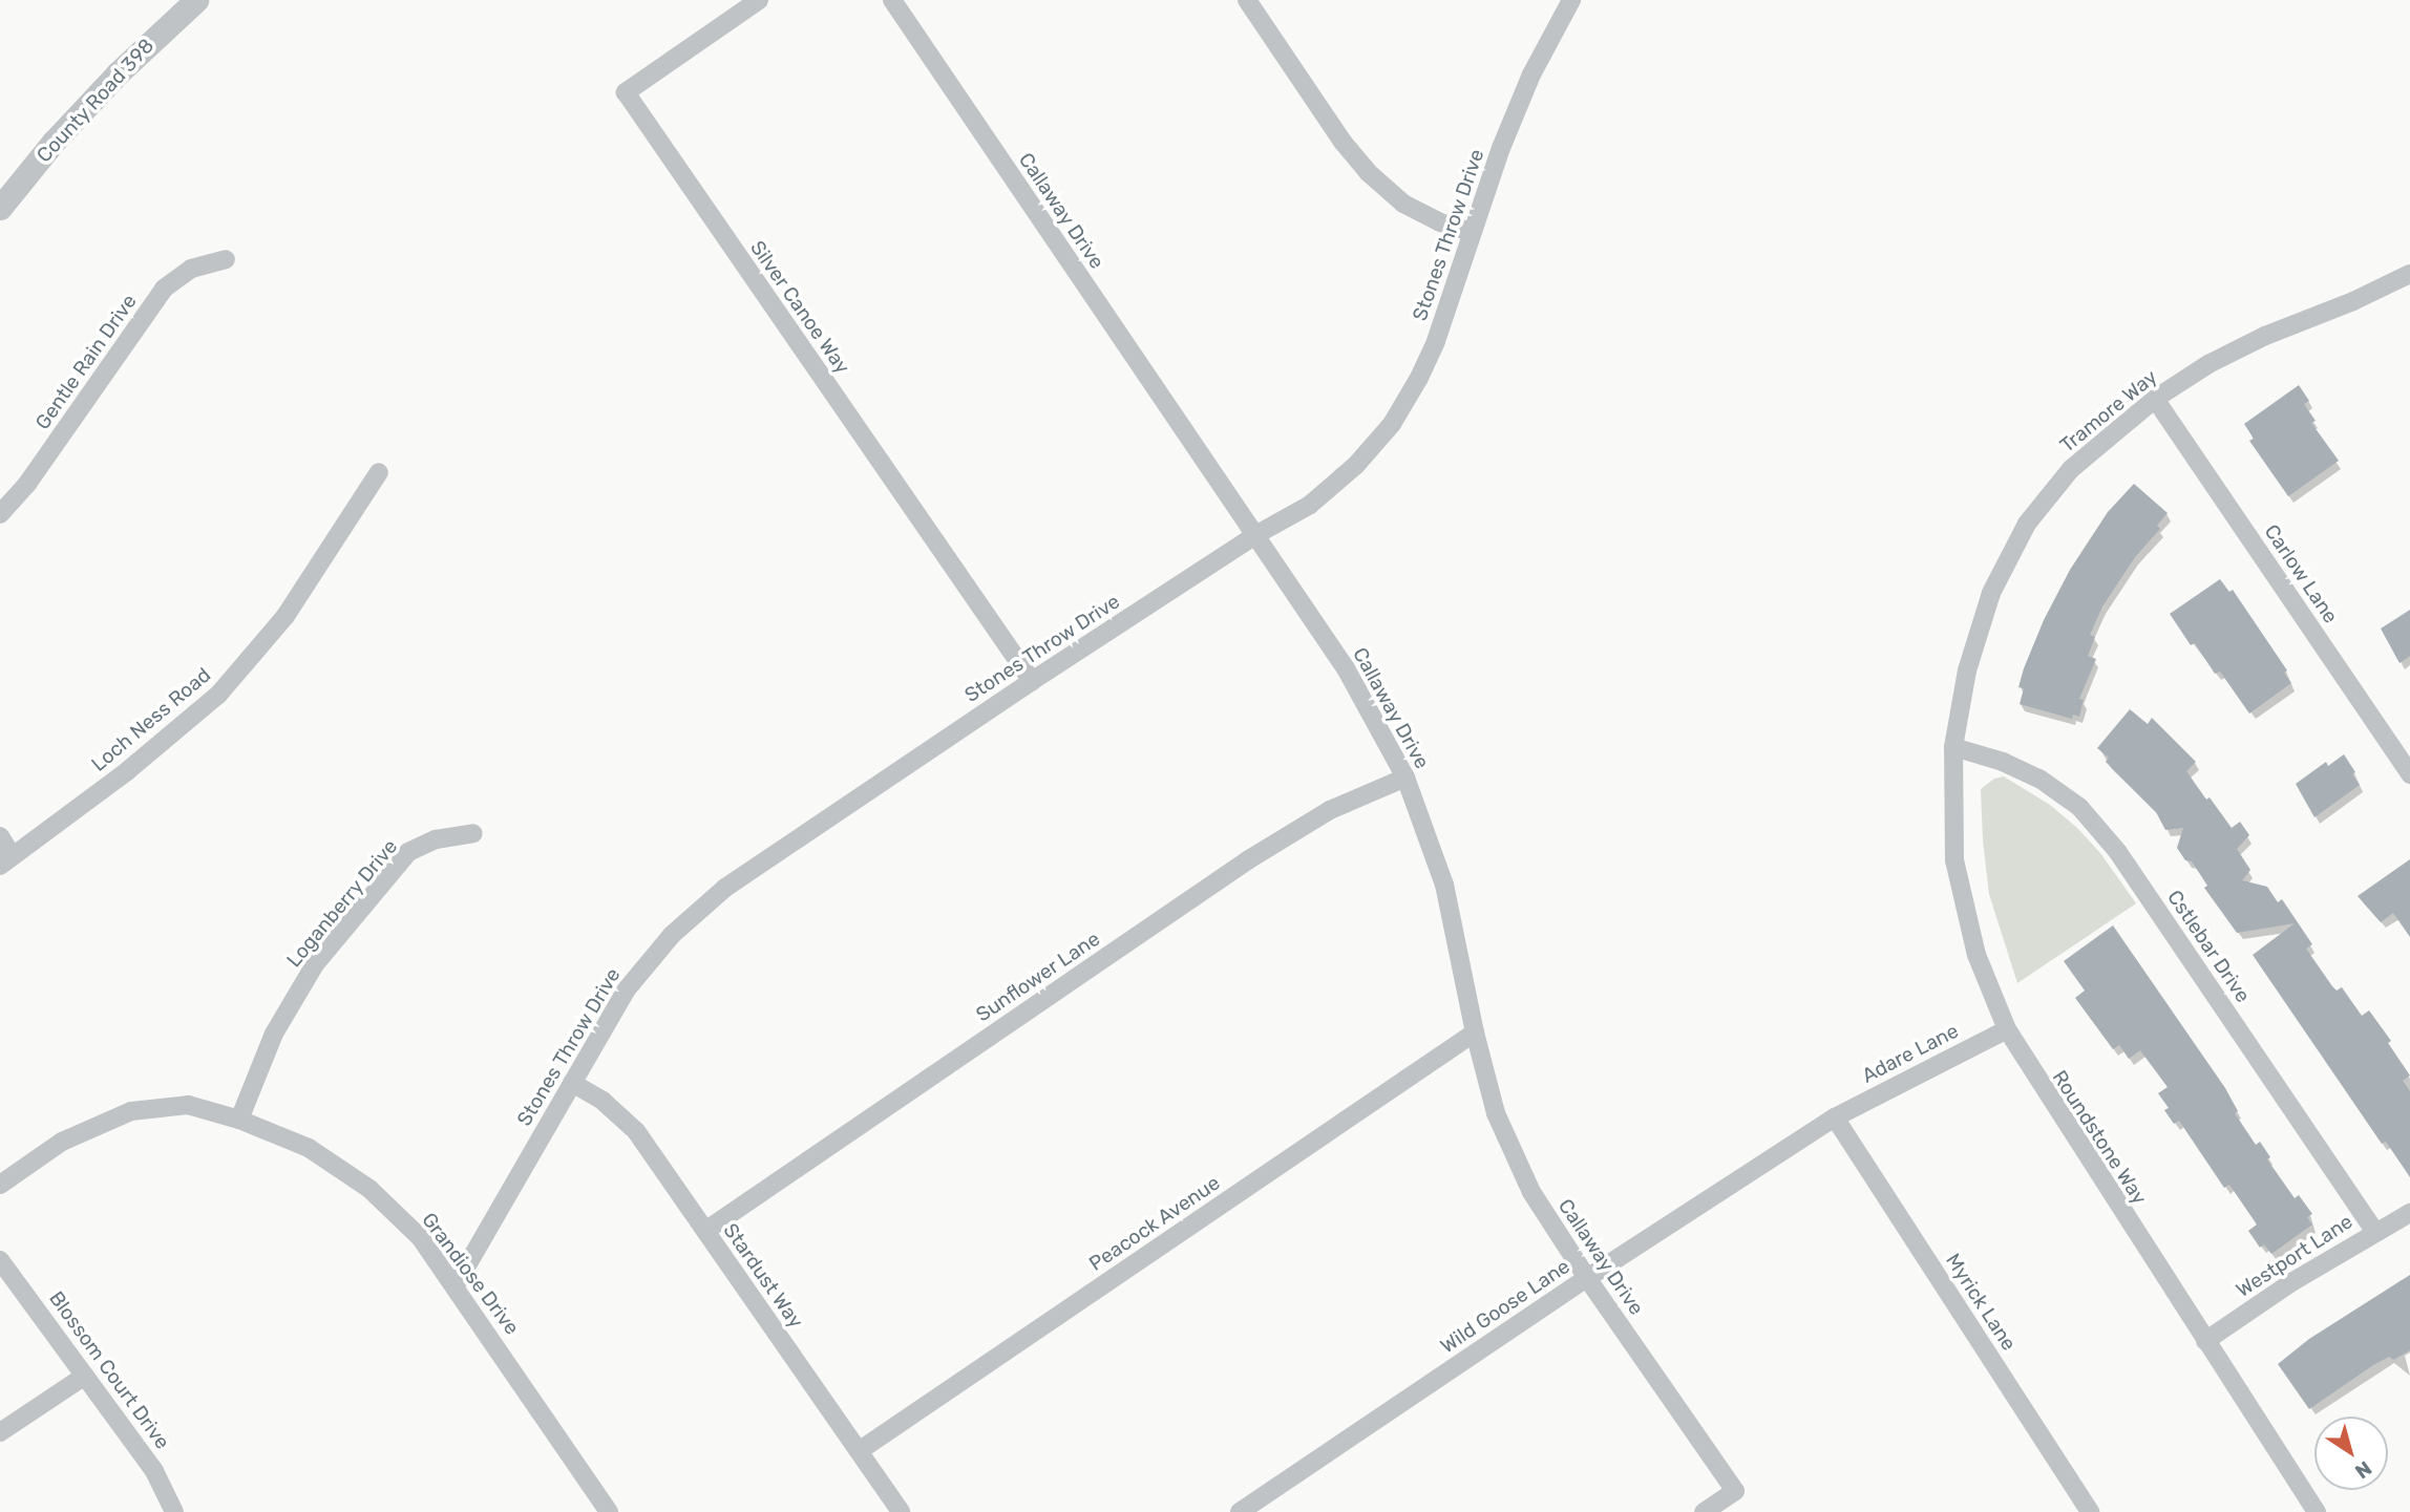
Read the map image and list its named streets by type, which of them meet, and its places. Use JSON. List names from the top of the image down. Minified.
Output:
{"streets":{"street":["County Road 398","Callaway Drive","Stones Throw Drive","Silver Canoe Way","Gentle Rain Drive","Tramore Way","Carlow Lane","Loch Ness Road","Loganberry Drive","Cstlebar Drive","Sunflower Lane","Adare Lane","Roundstone Way","Peacock Avenue","Westport Lane","Grandiose Drive","Stardust Way","Myrick Lane","Wild Goose Lane","Blossom Court Drive"]},"crossings":[["Callaway Drive","Stones Throw Drive"],["Callaway Drive","Sunflower Lane"],["Callaway Drive","Peacock Avenue"],["Callaway Drive","Wild Goose Lane"],["Stones Throw Drive","Silver Canoe Way"],["Stones Throw Drive","Grandiose Drive"],["Stones Throw Drive","Stardust Way"],["Tramore Way","Carlow Lane"],["Tramore Way","Cstlebar Drive"],["Tramore Way","Roundstone Way"],["Loganberry Drive","Grandiose Drive"],["Cstlebar Drive","Roundstone Way"],["Cstlebar Drive","Westport Lane"],["Sunflower Lane","Stardust Way"],["Adare Lane","Roundstone Way"],["Adare Lane","Myrick Lane"],["Adare Lane","Wild Goose Lane"],["Roundstone Way","Westport Lane"],["Peacock Avenue","Stardust Way"],["Myrick Lane","Wild Goose Lane"]],"north":"bottom right"}
